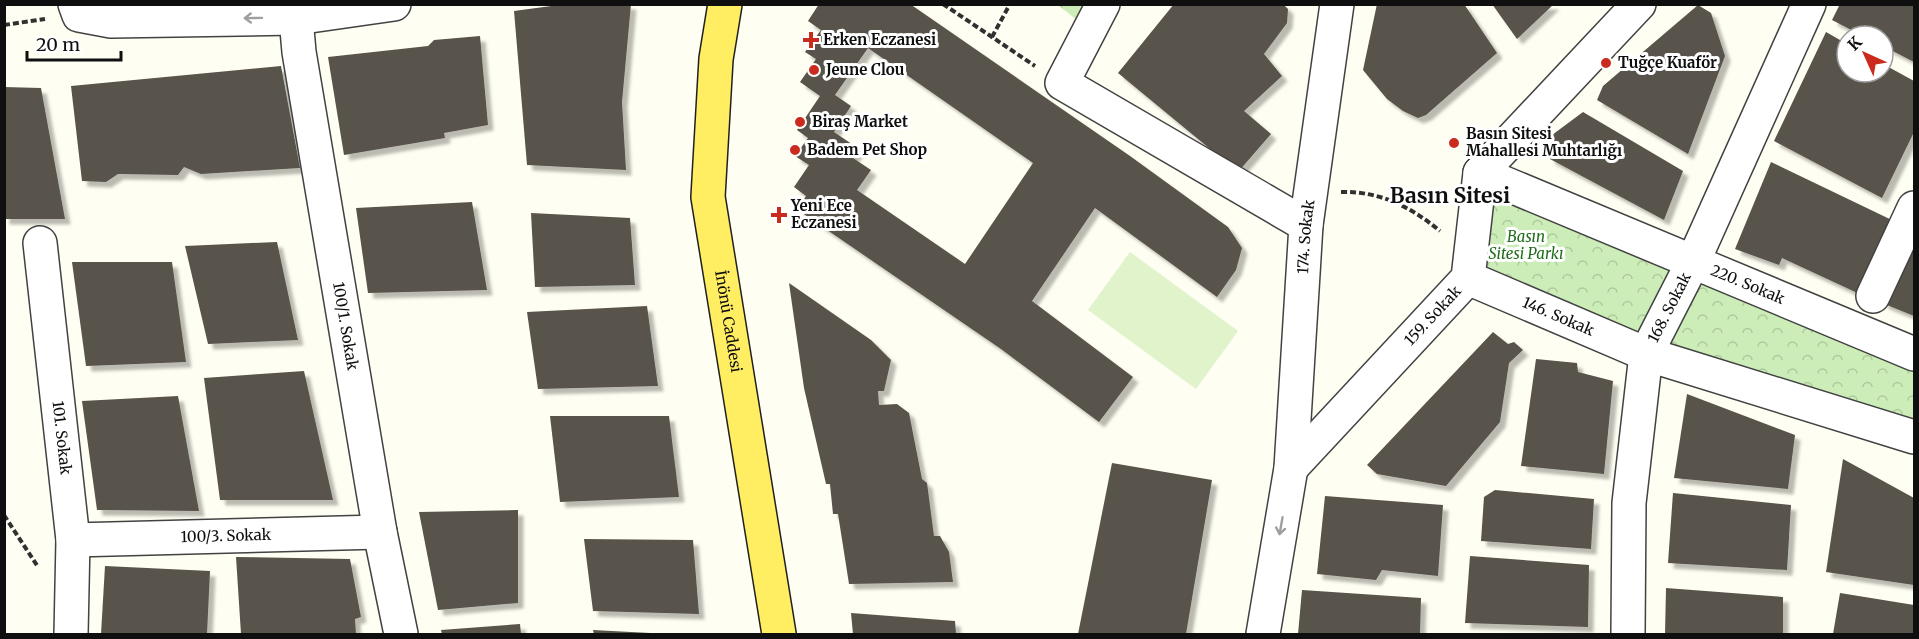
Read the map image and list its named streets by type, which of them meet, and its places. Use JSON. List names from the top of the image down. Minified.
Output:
{"streets":{"main road":["İnönü Caddesi"],"street":["174. Sokak","220. Sokak","168. Sokak","159. Sokak","146. Sokak","100/1. Sokak","101. Sokak","100/3. Sokak"]},"crossings":[["174. Sokak","159. Sokak"],["220. Sokak","168. Sokak"],["168. Sokak","146. Sokak"],["159. Sokak","146. Sokak"],["100/1. Sokak","100/3. Sokak"],["101. Sokak","100/3. Sokak"]],"districts":["Basın Sitesi"],"parks":["Basın Sitesi Parkı"],"places":{"health":["Erken Eczanesi","Yeni Ece Eczanesi"],"other":["Tuğçe Kuaför","Jeune Clou","Biraş Market","Basın Sitesi Mahallesi Muhtarlığı","Badem Pet Shop"]},"scale_bar":"20 m","north":"top left"}
